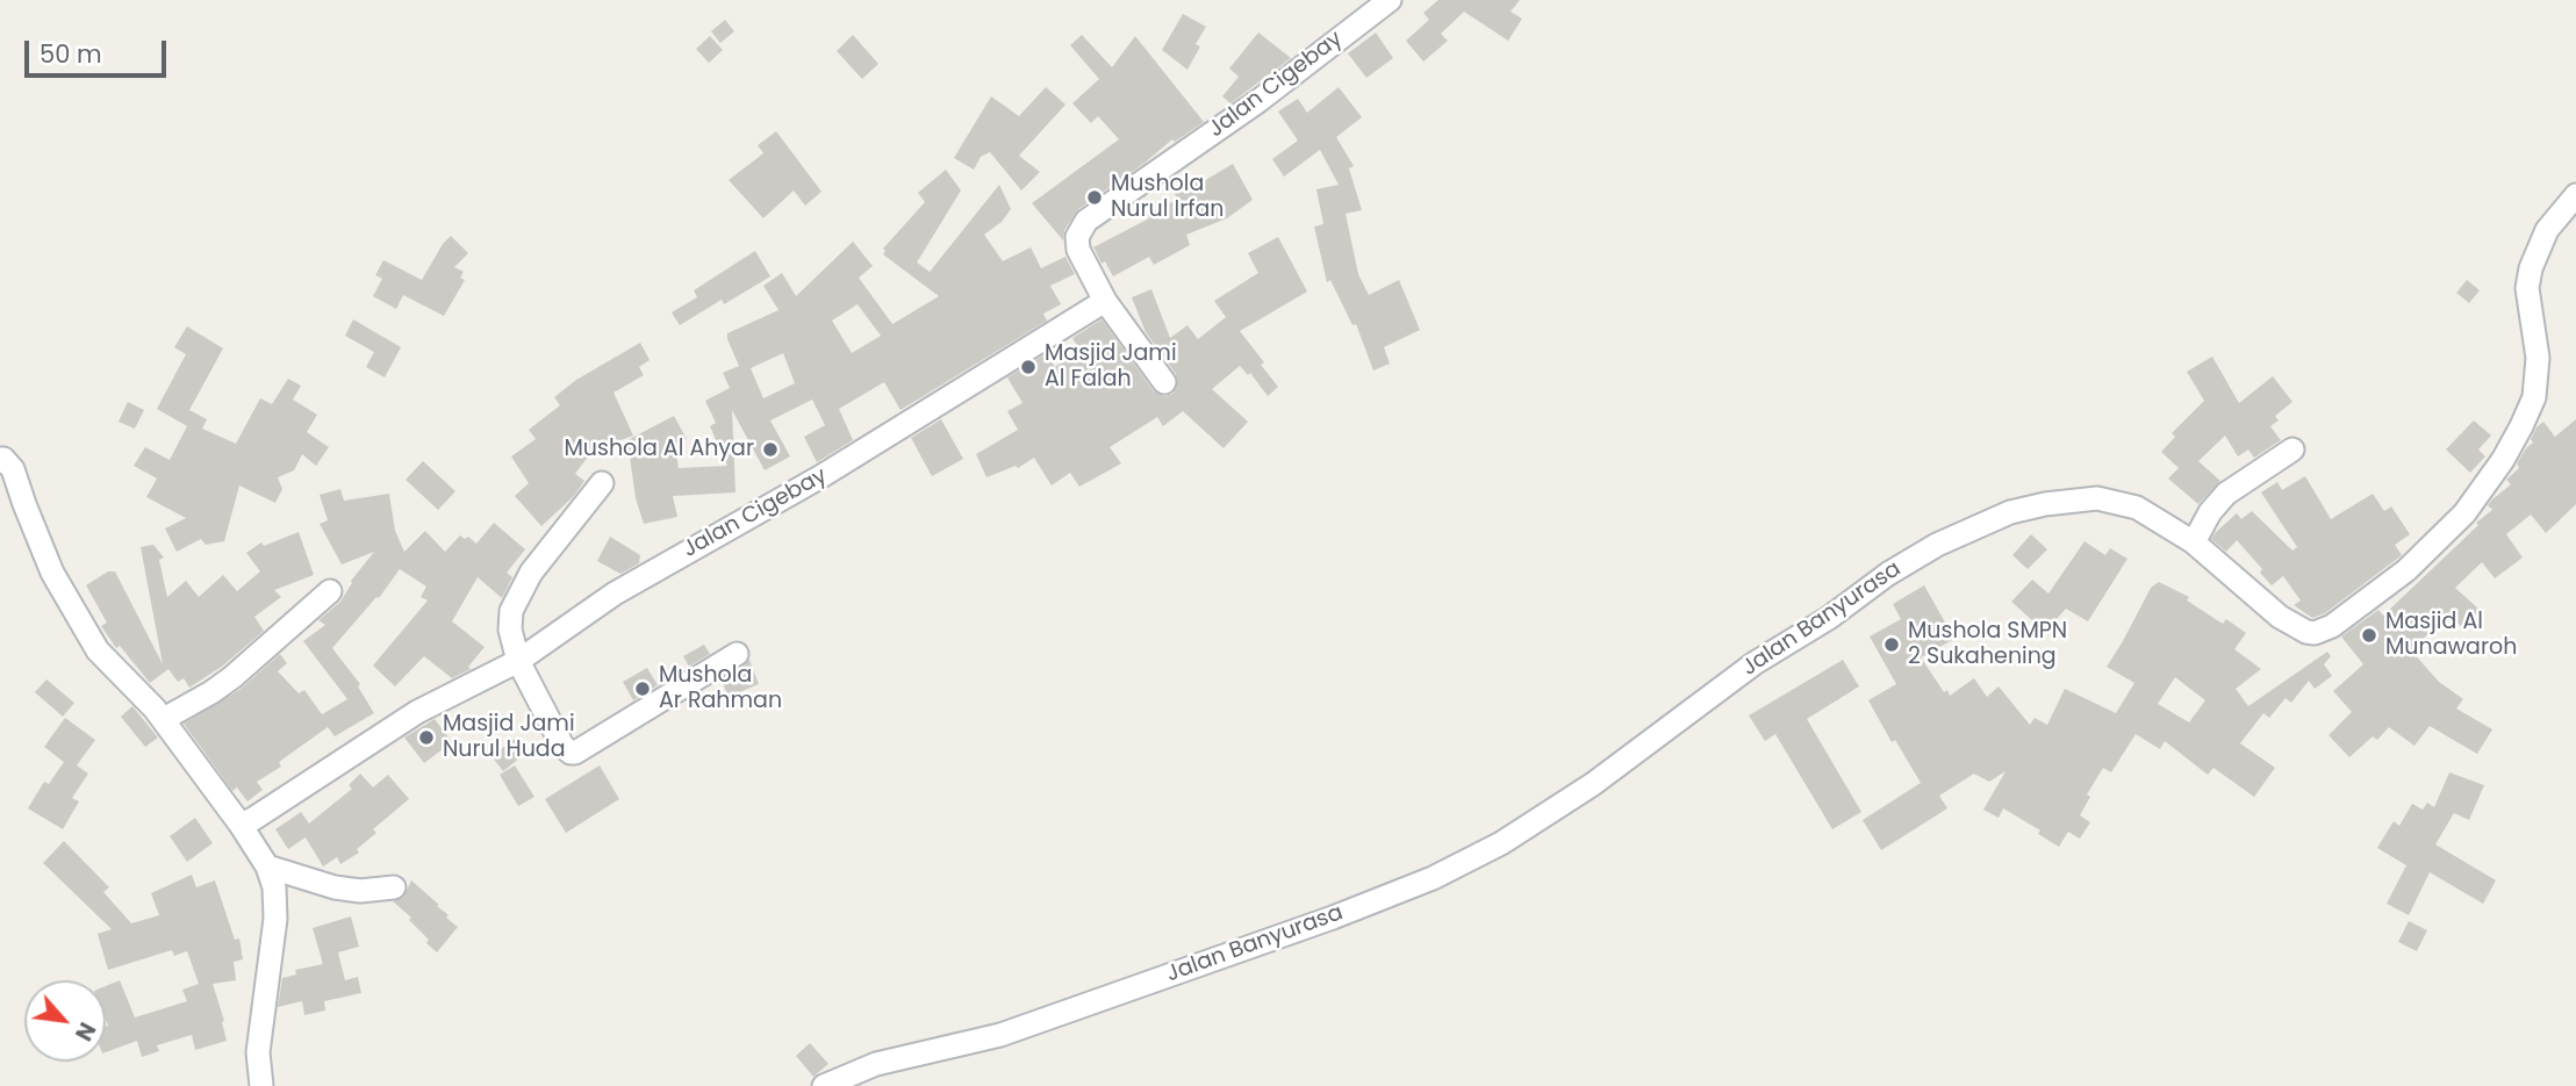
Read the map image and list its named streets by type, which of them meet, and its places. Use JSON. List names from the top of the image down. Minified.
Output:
{"streets":{"street":["Jalan Cigebay","Jalan Banyurasa"]},"places":["Mushola Nurul Irfan","Masjid Jami Al Falah","Mushola Al Ahyar","Masjid Al Munawaroh","Mushola SMPN 2 Sukahening","Mushola Ar Rahman","Masjid Jami Nurul Huda"],"scale_bar":"50 m","north":"bottom right"}
